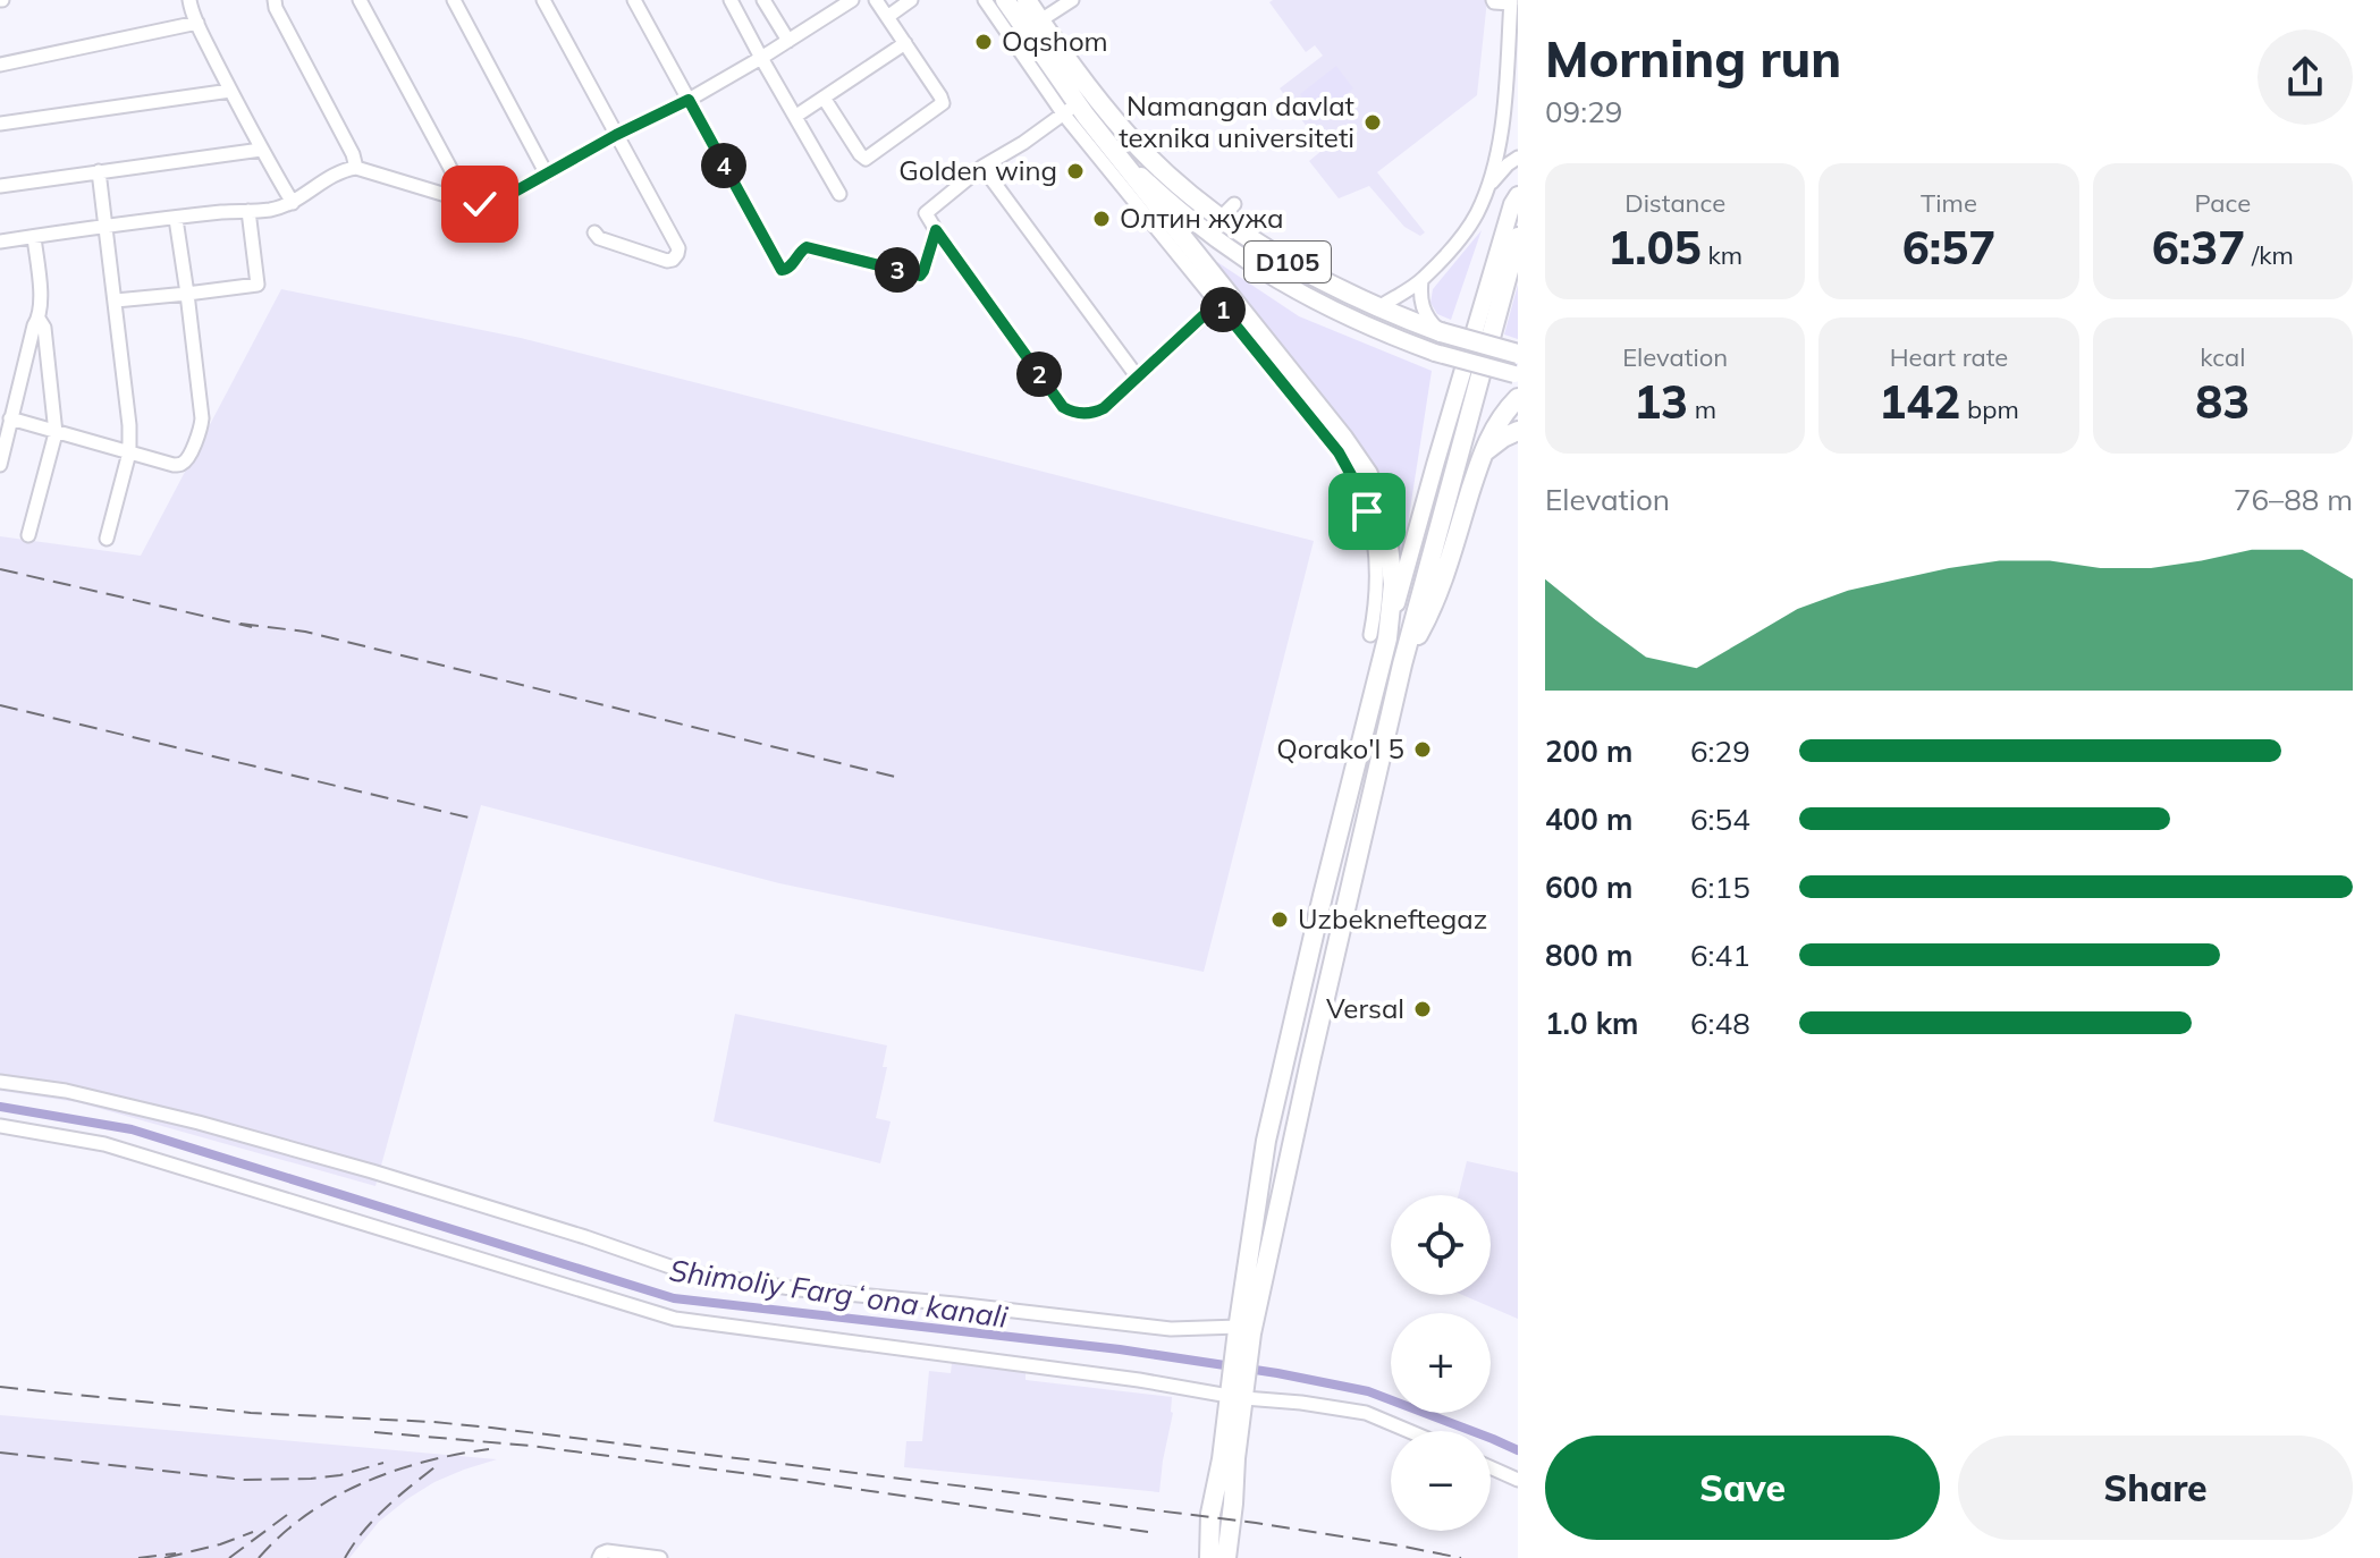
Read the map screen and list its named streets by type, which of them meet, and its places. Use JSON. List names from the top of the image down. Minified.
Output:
{"streets":{"highway":["D105"]},"water":["Shimoliy Fargʻona kanali"],"places":["Oqshom","Namangan davlat texnika universiteti","Golden wing","Олтин жужа","Qorako'l 5","Uzbekneftegaz","Versal"],"page":{"heading":["Morning run","09:29"],"pins":["4","3","1","2"],"stats":[["Distance","1.05 km"],["Time","6:57"],["Pace","6:37 /km"],["Elevation","13 m"],["Heart rate","142 bpm"],["kcal","83"]],"chart":["Elevation","76–88 m"],"list":[{"name":"200 m","note":"6:29"},{"name":"400 m","note":"6:54"},{"name":"600 m","note":"6:15"},{"name":"800 m","note":"6:41"},{"name":"1.0 km","note":"6:48"}],"map_buttons":["+","−"],"buttons":["Save","Share"]}}
